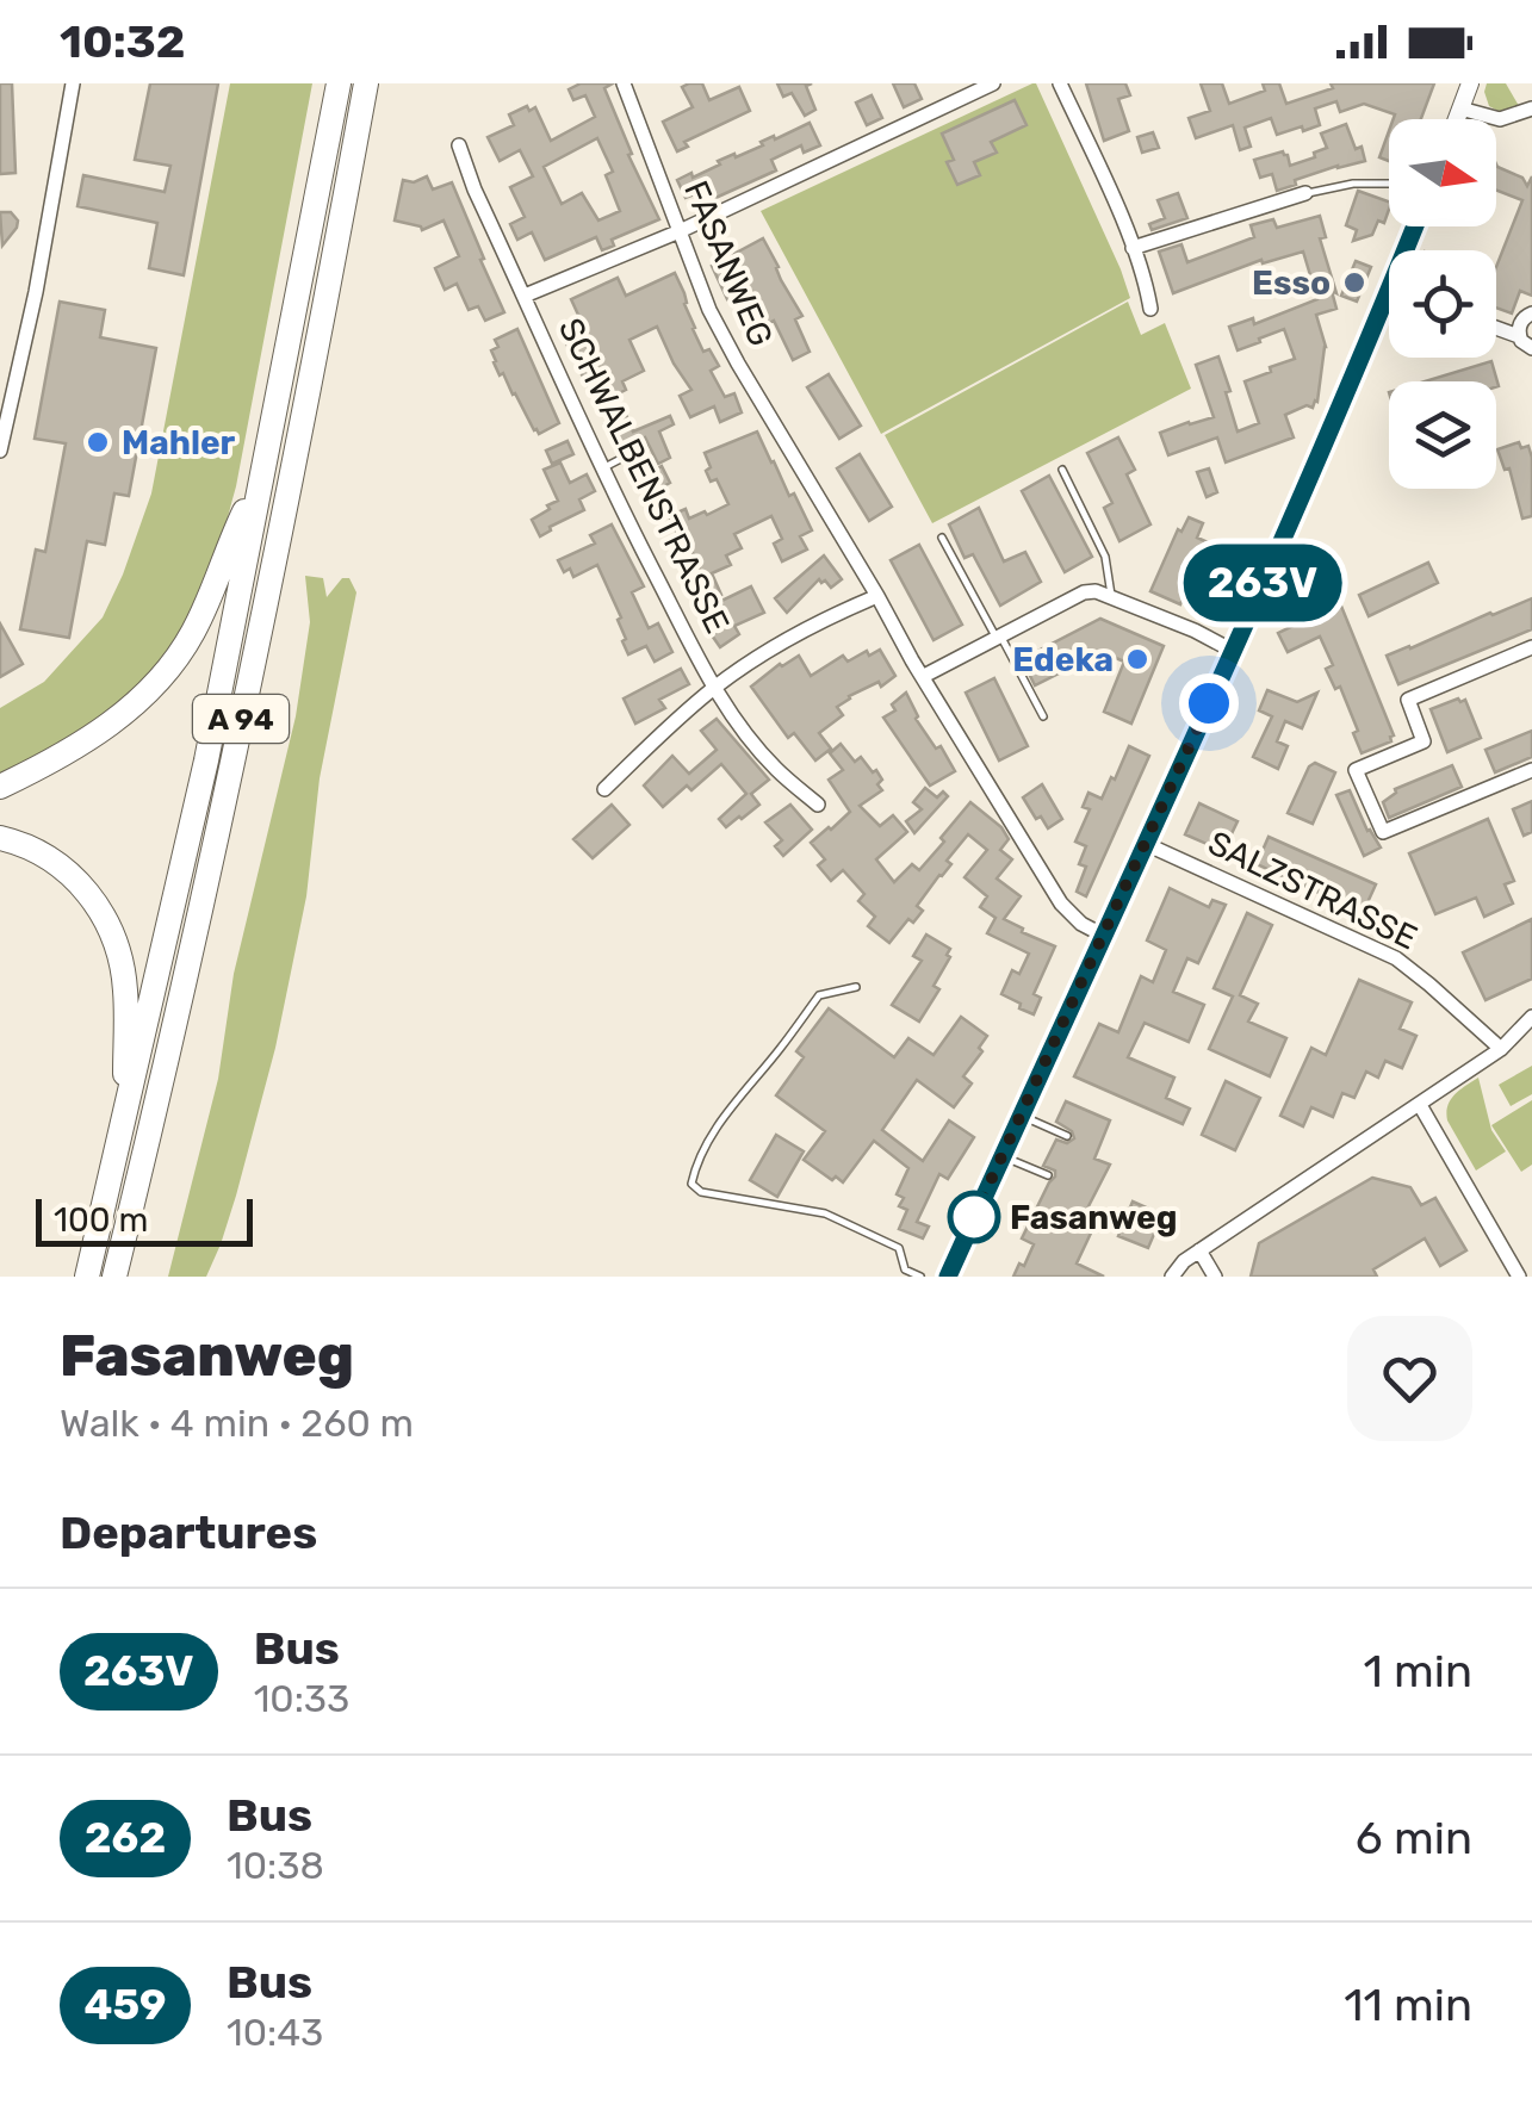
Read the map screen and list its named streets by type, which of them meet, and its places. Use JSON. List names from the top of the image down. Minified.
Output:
{"streets":{"highway":["A 94"],"street":["FASANWEG","SCHWALBENSTRASSE","SALZSTRASSE"]},"places":["Esso","Mahler","Edeka","Fasanweg"],"lines":["bus line 263V"],"scale_bar":"100 m","north":"right","page":{"status":"10:32","on_map":"263V","scale":"100 m","heading":[["Fasanweg","Walk · 4 min · 260 m"],"Departures"],"list":[{"mark":"263V","name":"Bus","note":"10:33","value":"1 min"},{"mark":"262","name":"Bus","note":"10:38","value":"6 min"},{"mark":"459","name":"Bus","note":"10:43","value":"11 min"}]}}
